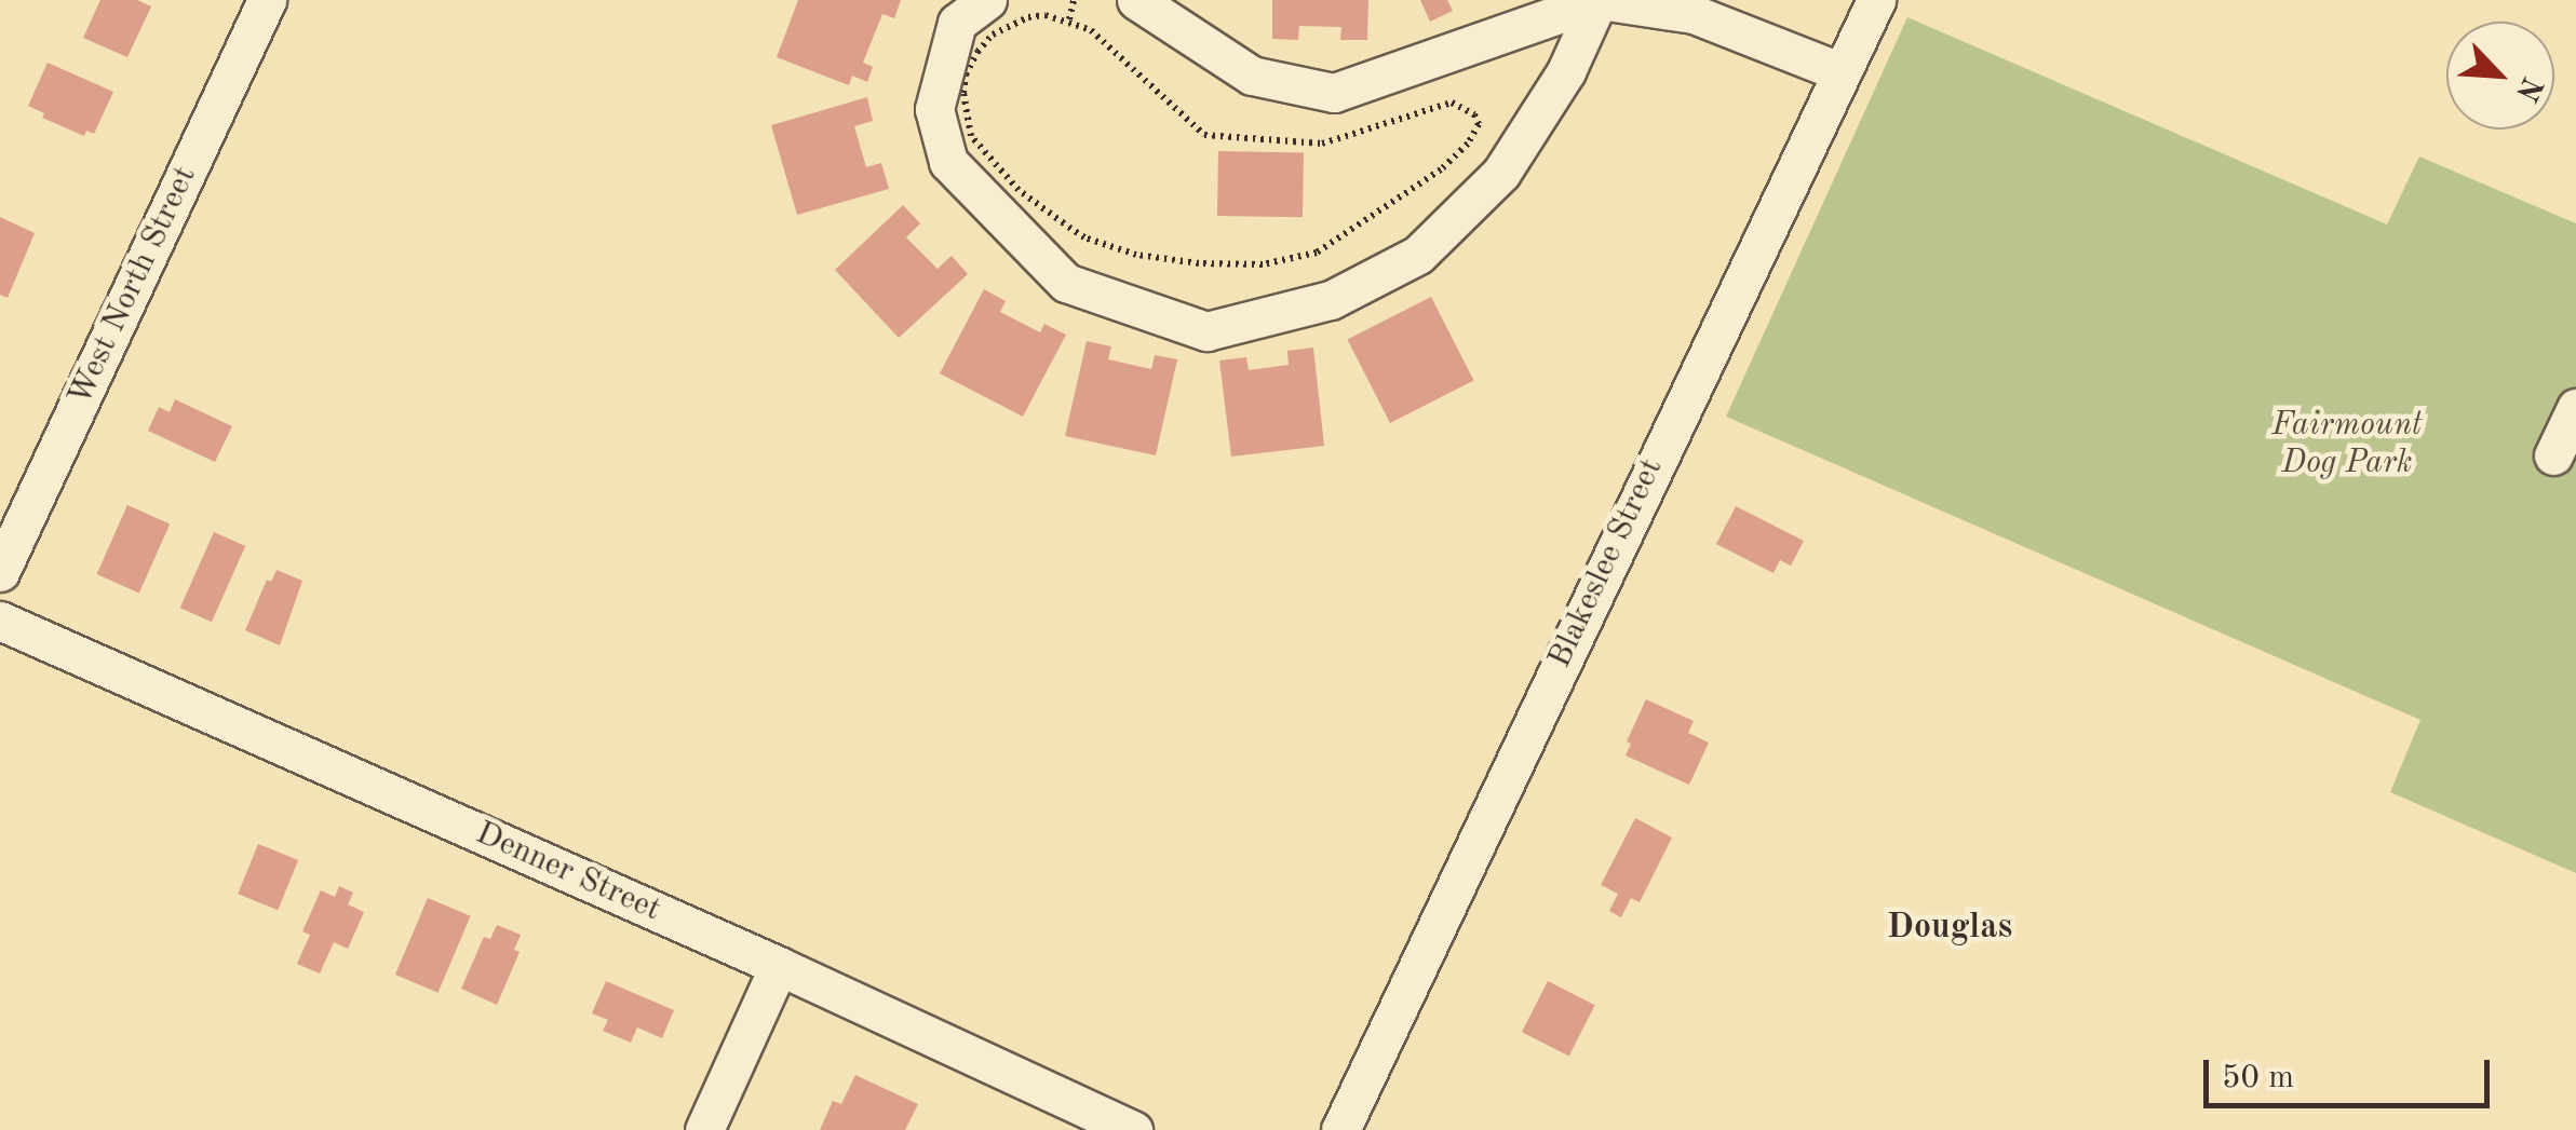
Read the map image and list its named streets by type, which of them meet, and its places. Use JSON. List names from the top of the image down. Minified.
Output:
{"streets":{"street":["West North Street","Blakeslee Street","Denner Street"]},"districts":["Douglas"],"parks":["Fairmount Dog Park"],"scale_bar":"50 m","north":"bottom right"}
